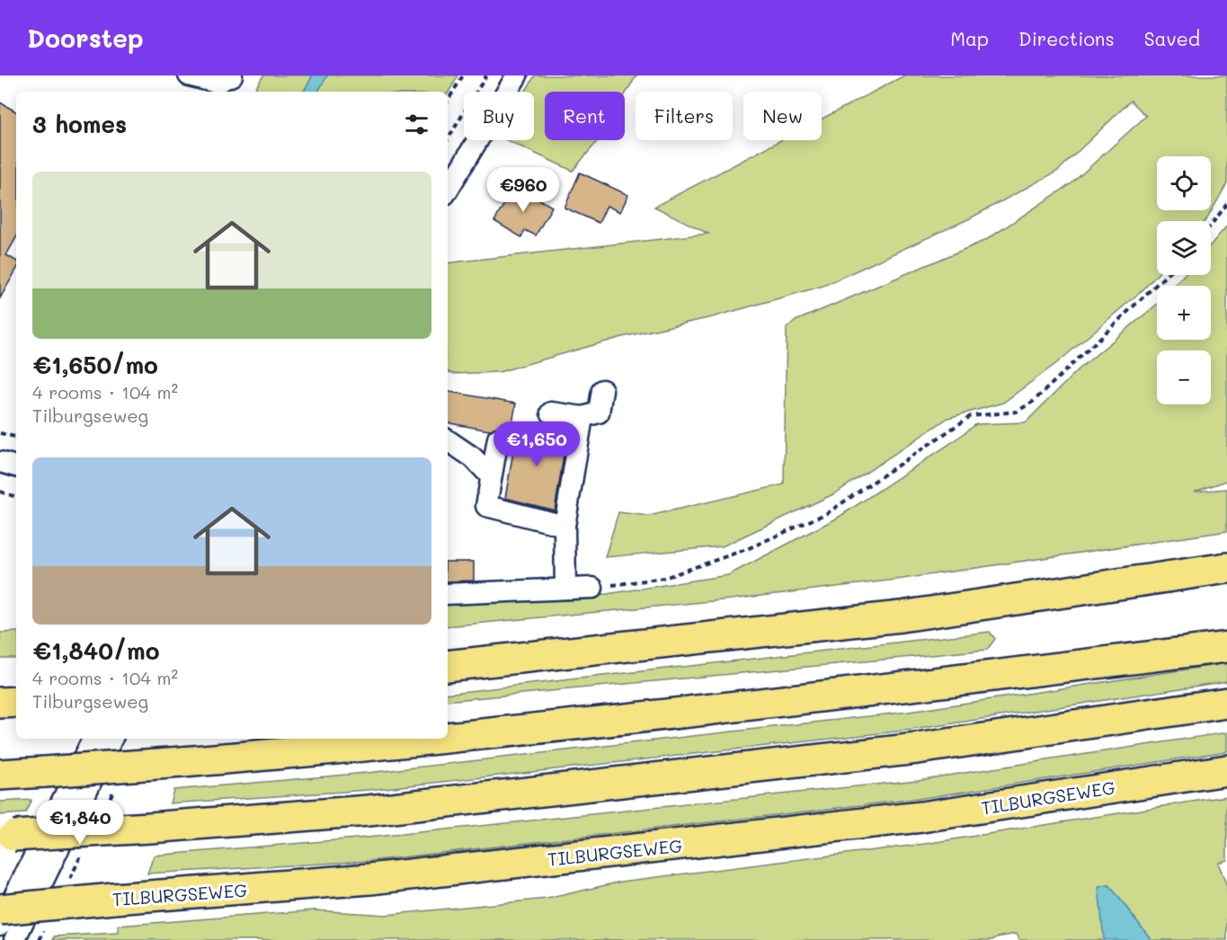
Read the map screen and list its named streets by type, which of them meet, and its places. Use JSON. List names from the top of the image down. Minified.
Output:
{"streets":{"highway":["TILBURGSEWEG"]},"page":{"header":"Doorstep","nav":["Map","Directions","Saved"],"chip":["Buy","Rent","Filters","New"],"heading":"3 homes","map_buttons":["+","−"],"list":[{"name":"€1,650/mo","note":"4 rooms · 104 m² · Tilburgseweg"},{"name":"€1,840/mo","note":"4 rooms · 104 m² · Tilburgseweg"}],"price":["€960","€1,650","€1,840"]}}
